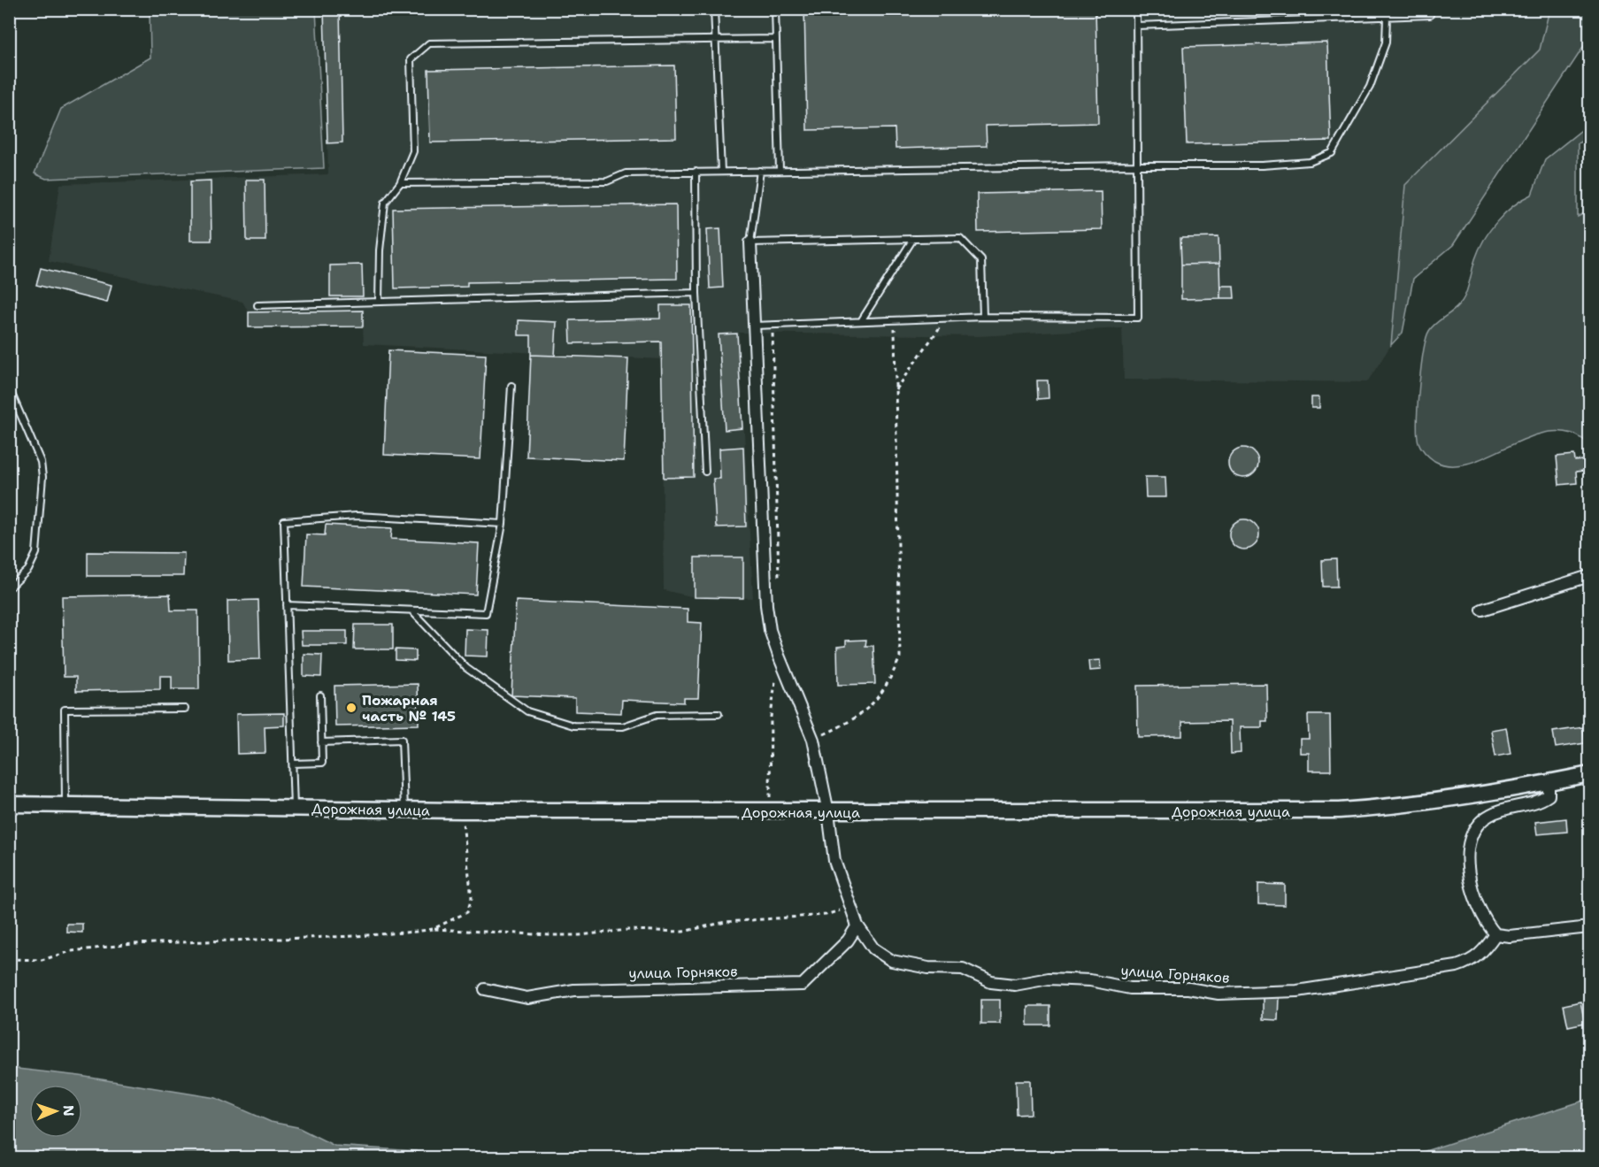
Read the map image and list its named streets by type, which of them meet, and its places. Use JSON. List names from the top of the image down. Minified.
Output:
{"streets":{"street":["Дорожная улица","улица Горняков"]},"crossings":[["Дорожная улица","улица Горняков"]],"places":["Пожарная часть № 145"],"north":"right"}
